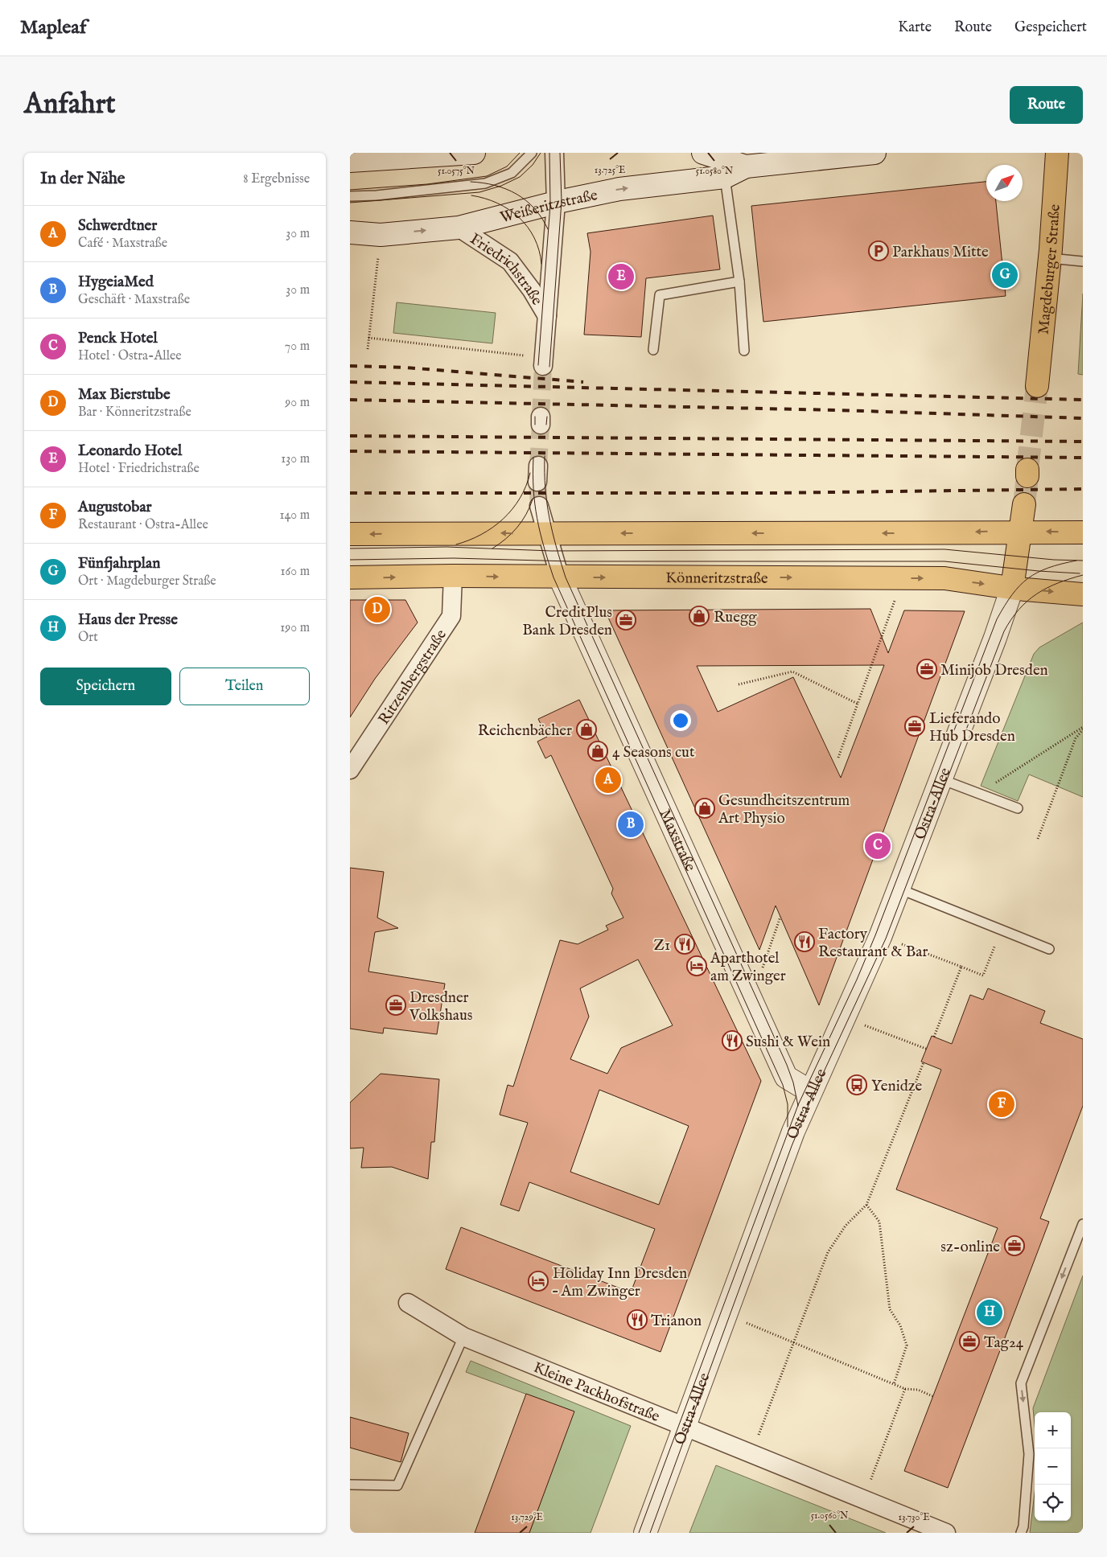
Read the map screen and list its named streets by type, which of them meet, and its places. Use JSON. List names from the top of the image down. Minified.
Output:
{"streets":{"main road":["Magdeburger Straße","Könneritzstraße"],"street":["Weißeritzstraße","Friedrichstraße","Ritzenbergstraße","Ostra-Allee","Maxstraße","Kleine Packhofstraße"]},"crossings":[["Weißeritzstraße","Friedrichstraße"],["Könneritzstraße","Ritzenbergstraße"],["Könneritzstraße","Ostra-Allee"],["Könneritzstraße","Maxstraße"],["Ostra-Allee","Maxstraße"],["Ostra-Allee","Kleine Packhofstraße"]],"places":{"parking":["Parkhaus Mitte"],"shop":["Ruegg","Reichenbächer","4 Seasons cut","Gesundheitszentrum Art Physio"],"office":["CreditPlus Bank Dresden","Minijob Dresden","Lieferando Hub Dresden","Dresdner Volkshaus","sz-online","Tag24"],"restaurant":["Factory Restaurant & Bar","Z1","Sushi & Wein","Trianon"],"hotel":["Aparthotel am Zwinger","Holiday Inn Dresden – Am Zwinger"],"bus stop":["Yenidze"]},"north":"top right","page":{"header":"Mapleaf","nav":["Karte","Route","Gespeichert"],"buttons":["Route",["Speichern","Teilen"]],"title":"Anfahrt","heading":["In der Nähe","8 Ergebnisse"],"list":[{"mark":"A","name":"Schwerdtner","note":"Café · Maxstraße","value":"30 m"},{"mark":"B","name":"HygeiaMed","note":"Geschäft · Maxstraße","value":"30 m"},{"mark":"C","name":"Penck Hotel","note":"Hotel · Ostra-Allee","value":"70 m"},{"mark":"D","name":"Max Bierstube","note":"Bar · Könneritzstraße","value":"90 m"},{"mark":"E","name":"Leonardo Hotel","note":"Hotel · Friedrichstraße","value":"130 m"},{"mark":"F","name":"Augustobar","note":"Restaurant · Ostra-Allee","value":"140 m"},{"mark":"G","name":"Fünfjahrplan","note":"Ort · Magdeburger Straße","value":"160 m"},{"mark":"H","name":"Haus der Presse","note":"Ort","value":"190 m"}],"pins":["G","E","D","A","B","C","F","H"],"map_buttons":["+","−"]},"coordinates":["13.725°E","51.0575°N","51.0580°N","51.0560°N","13.729°E","13.730°E"]}
